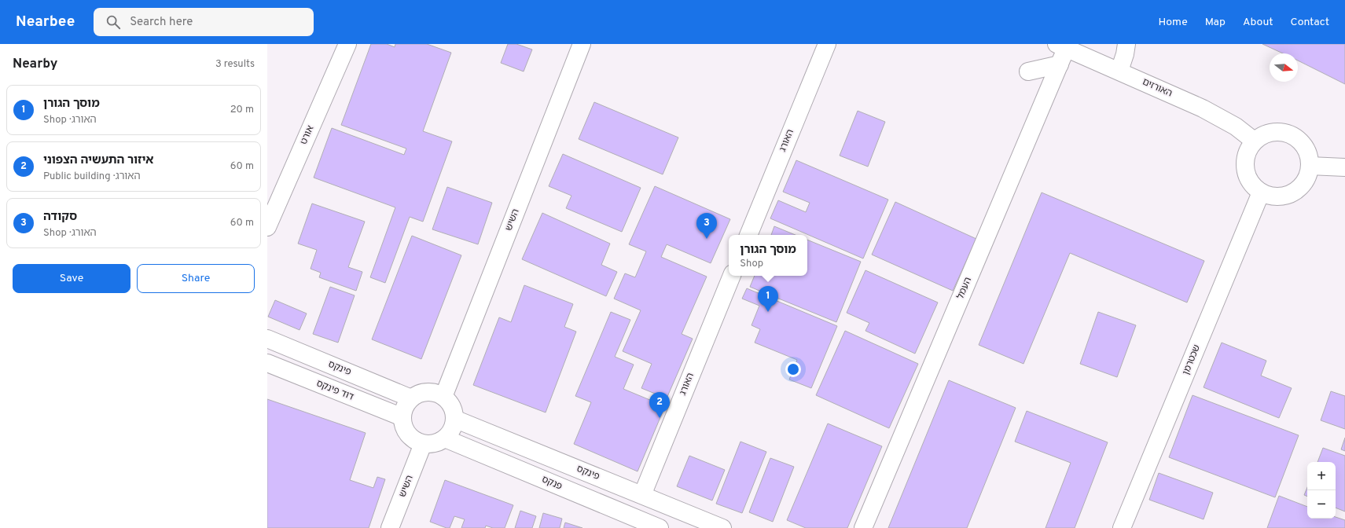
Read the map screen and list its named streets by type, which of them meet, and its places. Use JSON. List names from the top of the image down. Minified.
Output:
{"streets":{"street":["האורזים","אורט","האורג","השיש","העמל","שכטרמן","פינקס","דוד פינקס","פנקס"]},"crossings":[["האורזים","העמל"],["האורזים","שכטרמן"],["האורג","פינקס"],["השיש","פינקס"],["השיש","דוד פינקס"],["השיש","פנקס"],["פינקס","דוד פינקס"],["פינקס","פנקס"],["דוד פינקס","פנקס"]],"north":"right","page":{"header":"Nearbee","search":"Search here","nav":["Home","Map","About","Contact"],"heading":["Nearby","3 results"],"list":[{"mark":"1","name":"מוסך הגורן","note":"Shop · האורג","value":"20 m"},{"mark":"2","name":"איזור התעשיה הצפוני","note":"Public building · האורג","value":"60 m"},{"mark":"3","name":"סקודה","note":"Shop · האורג","value":"60 m"}],"pins":["3","1","2"],"popup":["מוסך הגורן","Shop"],"buttons":["Save","Share"],"map_buttons":["+","−"]}}
